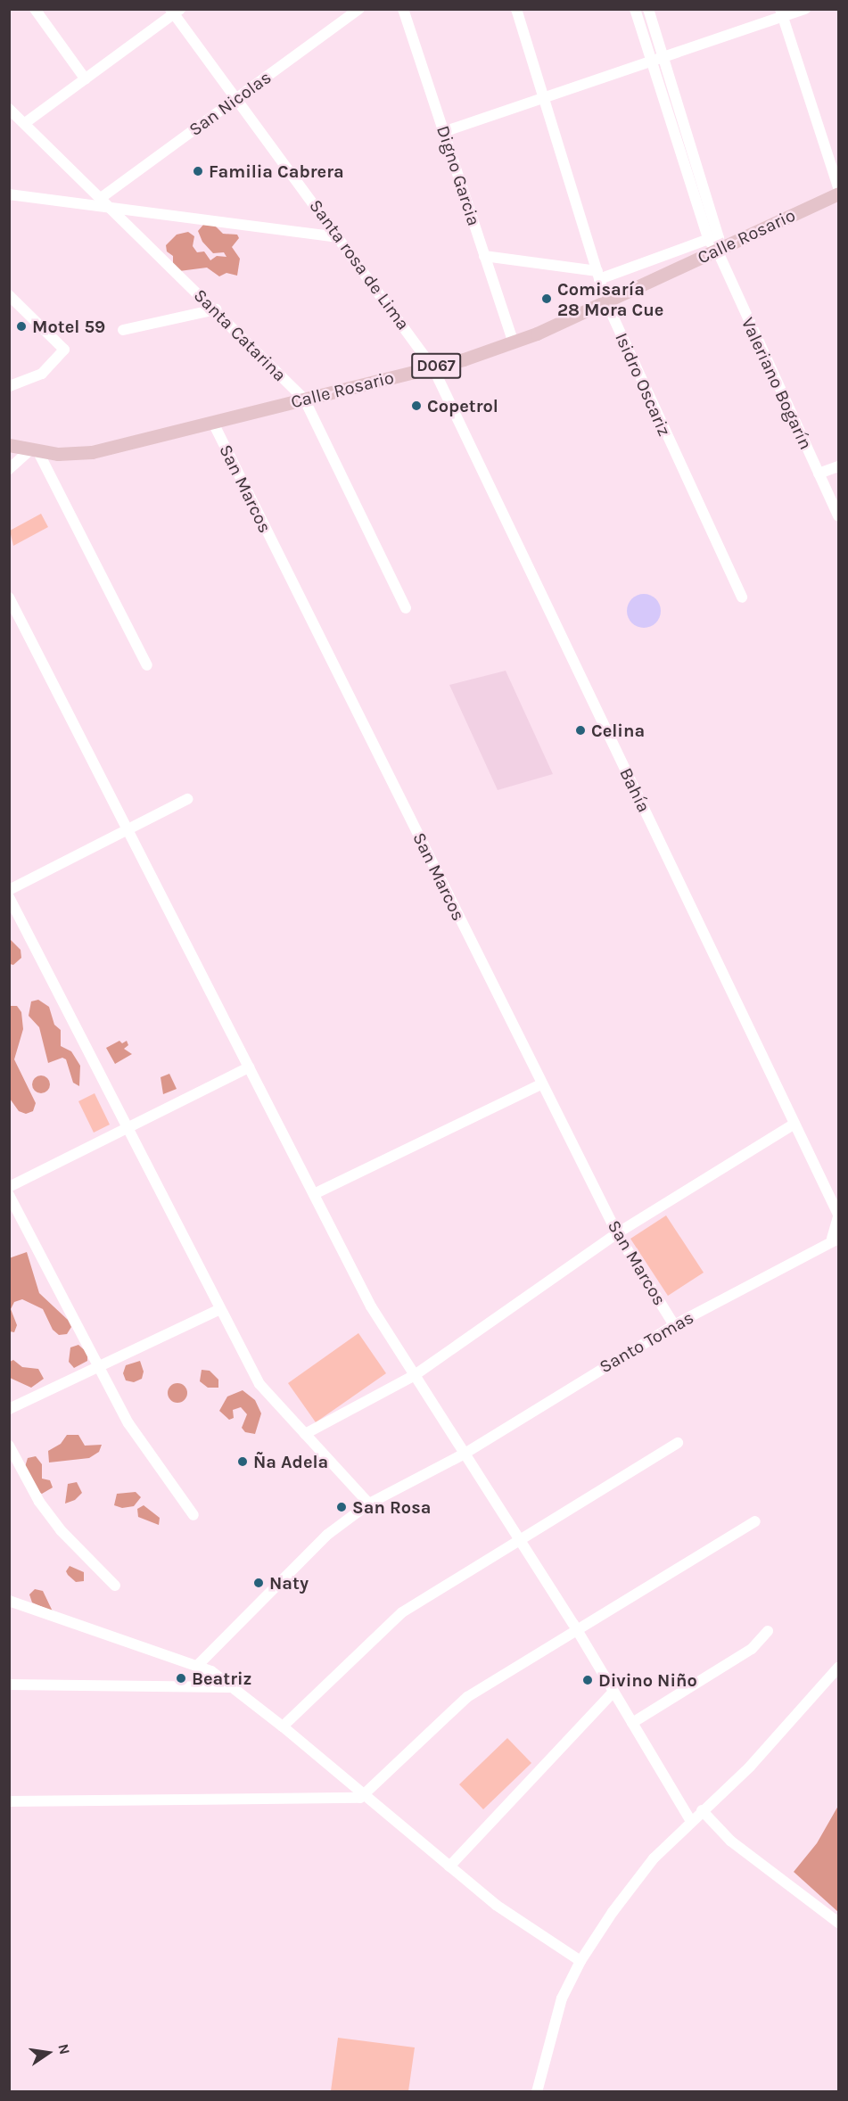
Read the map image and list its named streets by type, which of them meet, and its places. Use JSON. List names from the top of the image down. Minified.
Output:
{"streets":{"main road":["Calle Rosario","D067"],"street":["San Nicolas","Digno Garcia","Santa rosa de Lima","Santa Catarina","Valeriano Bogarín","Isidro Oscariz","San Marcos","Bahía","Santo Tomas"]},"crossings":[["San Nicolas","Santa rosa de Lima"],["San Nicolas","Santa Catarina"],["Digno Garcia","Calle Rosario"],["Calle Rosario","Santa rosa de Lima"],["Calle Rosario","Santa Catarina"],["Calle Rosario","Valeriano Bogarín"],["Calle Rosario","Isidro Oscariz"],["Calle Rosario","San Marcos"],["Calle Rosario","Bahía"],["Santa rosa de Lima","Bahía"],["San Marcos","Santo Tomas"],["Bahía","Santo Tomas"]],"places":["Familia Cabrera","Comisaría 28 Mora Cue","Motel 59","Copetrol","Celina","Ña Adela","San Rosa","Naty","Beatriz","Divino Niño"],"north":"right"}
